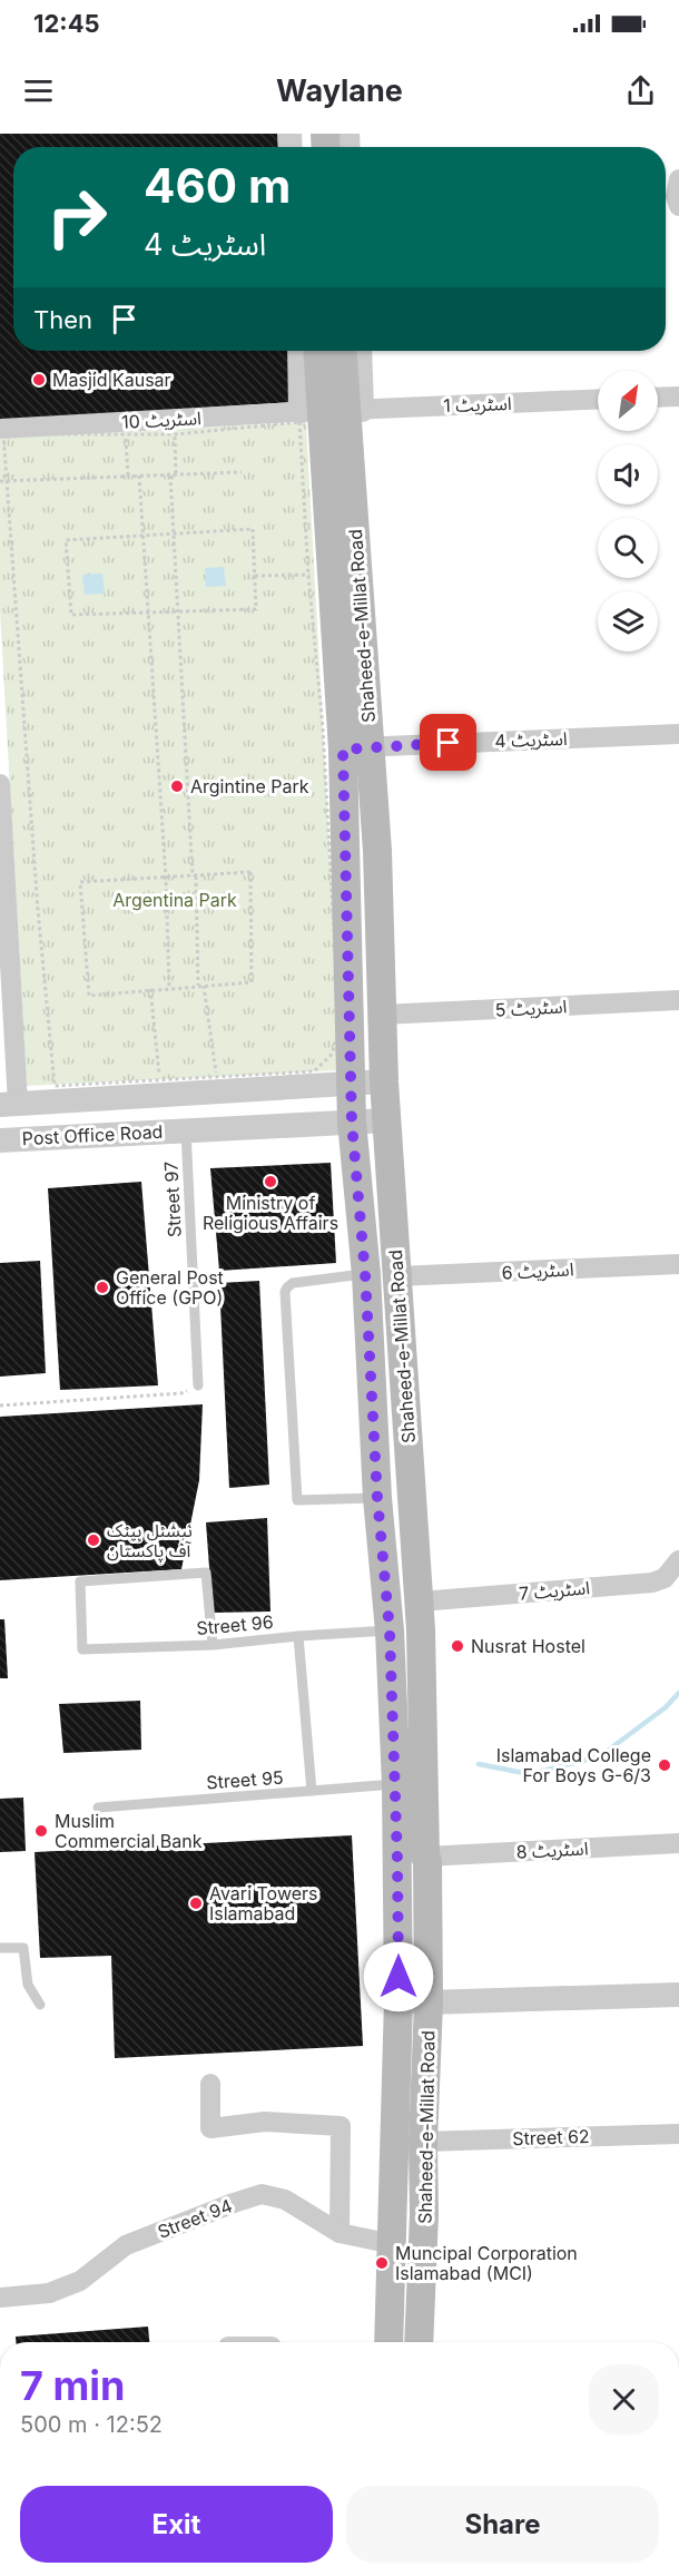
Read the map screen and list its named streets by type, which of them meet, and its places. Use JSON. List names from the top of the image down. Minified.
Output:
{"streets":{"main road":["Shaheed-e-Millat Road"],"street":["اسٹریٹ 1","اسٹریٹ 10","اسٹریٹ 4","اسٹریٹ 5","Post Office Road","اسٹریٹ 6","اسٹریٹ 7","اسٹریٹ 8","Street 62","Street 94"],"lane":["Street 97","Street 96","Street 95"]},"crossings":[["اسٹریٹ 1","اسٹریٹ 10"],["اسٹریٹ 1","Shaheed-e-Millat Road"],["اسٹریٹ 10","Shaheed-e-Millat Road"],["Shaheed-e-Millat Road","اسٹریٹ 4"],["Shaheed-e-Millat Road","اسٹریٹ 5"],["Shaheed-e-Millat Road","Post Office Road"],["Shaheed-e-Millat Road","اسٹریٹ 6"],["Shaheed-e-Millat Road","اسٹریٹ 7"],["Shaheed-e-Millat Road","Street 96"],["Shaheed-e-Millat Road","Street 95"],["Shaheed-e-Millat Road","اسٹریٹ 8"],["Shaheed-e-Millat Road","Street 62"],["Shaheed-e-Millat Road","Street 94"],["Post Office Road","Street 97"]],"parks":["Argentina Park"],"places":["Masjid Kausar","Argintine Park","Ministry of Religious Affairs","General Post Office (GPO)","نیشنل بینک آف پاکستان","Nusrat Hostel","Islamabad College For Boys G-6/3","Muslim Commercial Bank","Avari Towers Islamabad","Muncipal Corporation Islamabad (MCI)"],"north":"top right","page":{"status":"12:45","header":"Waylane","turn":["460 m","اسٹریٹ 4"],"then":"Then","heading":["7 min","500 m · 12:52"],"buttons":["Exit","Share"]}}
